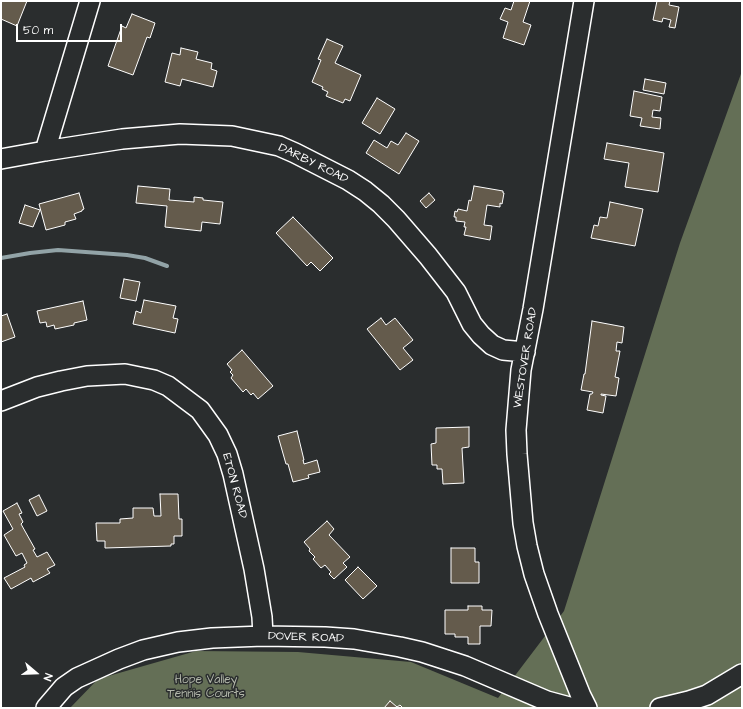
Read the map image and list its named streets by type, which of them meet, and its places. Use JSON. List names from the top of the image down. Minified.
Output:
{"streets":{"street":["DARBY ROAD","WESTOVER ROAD","ETON ROAD","DOVER ROAD"]},"crossings":[["DARBY ROAD","WESTOVER ROAD"],["ETON ROAD","DOVER ROAD"]],"parks":["Hope Valley Tennis Courts"],"scale_bar":"50 m","north":"right"}
